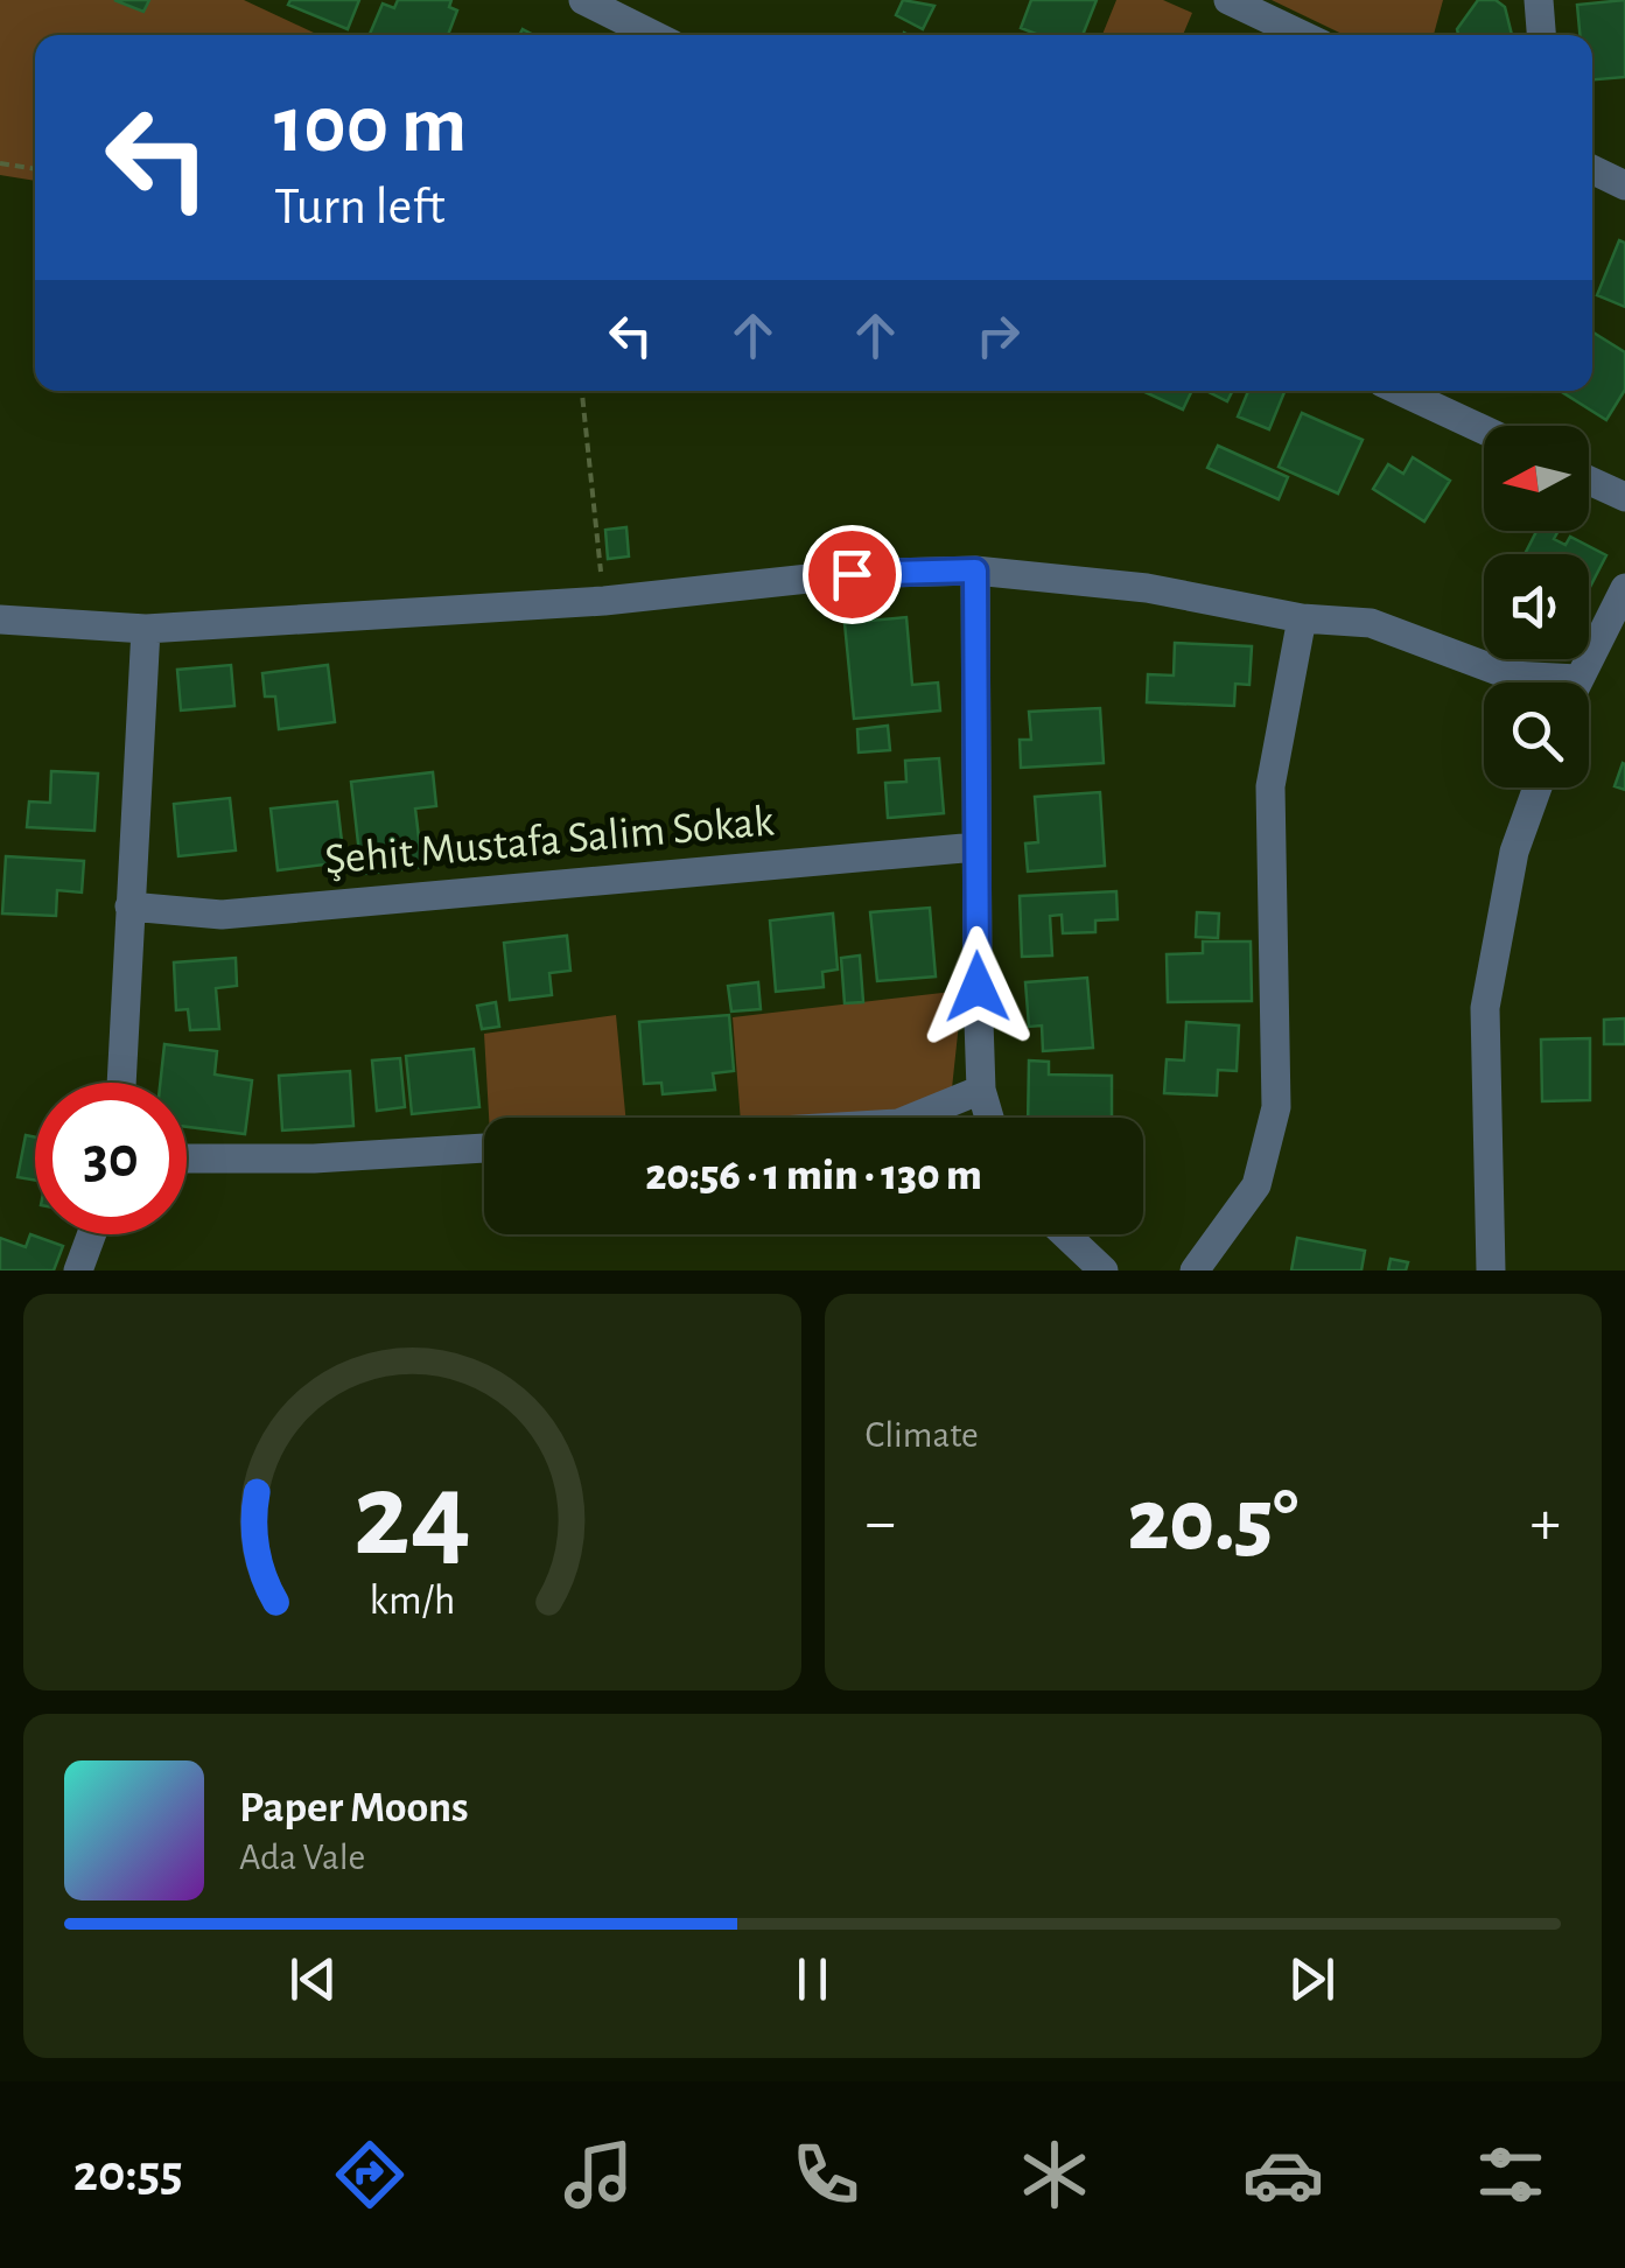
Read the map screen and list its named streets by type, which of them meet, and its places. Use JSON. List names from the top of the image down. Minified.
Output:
{"streets":{"street":["Şehit Mustafa Salim Sokak"]},"north":"left","page":{"turn":["100 m","Turn left"],"limit":"30","trip":"20:56 · 1 min · 130 m","tile":"Climate","heat":["−","20.5°","+"],"song":["Paper Moons","Ada Vale"],"tabs":"20:55","gauge":["24","km/h"]}}
